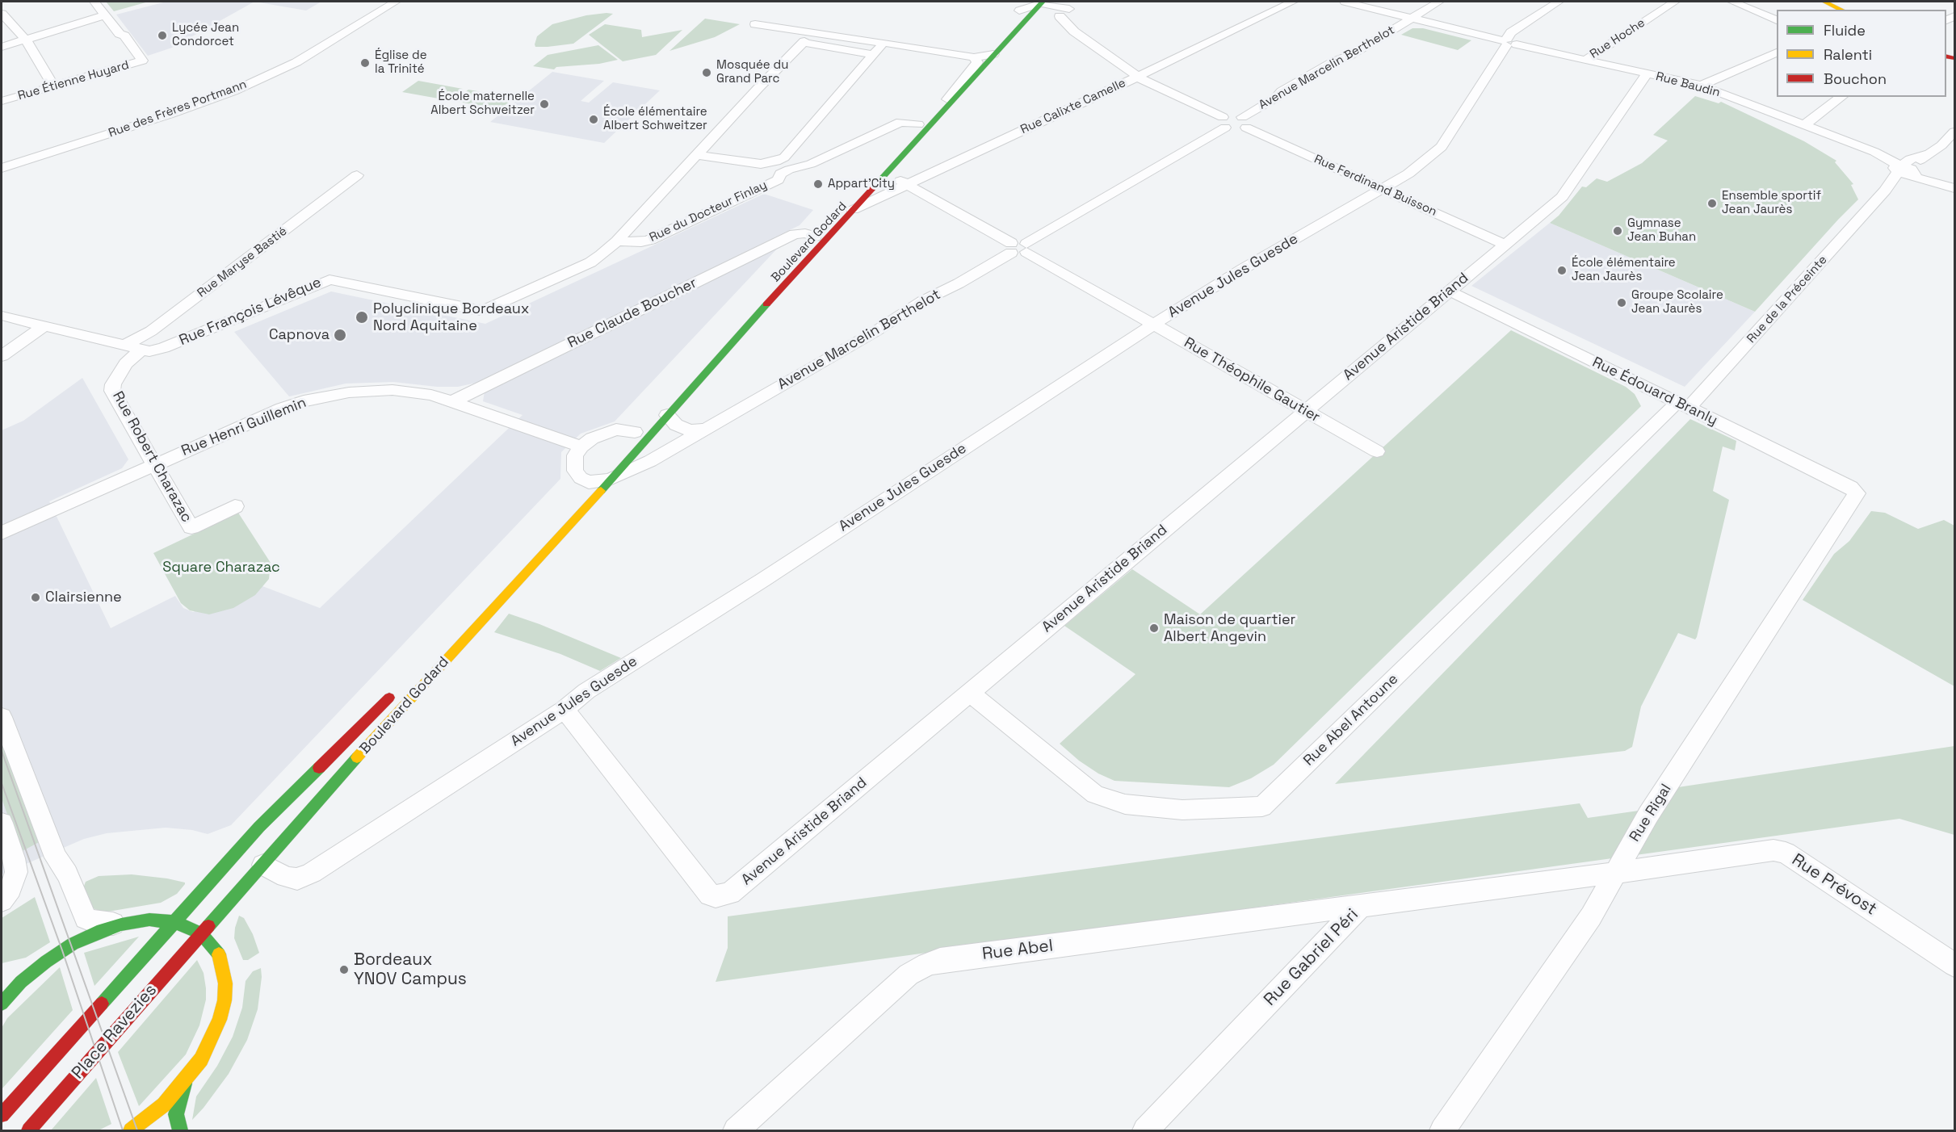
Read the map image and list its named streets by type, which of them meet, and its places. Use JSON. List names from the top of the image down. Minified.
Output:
{"streets":{"main road":["Boulevard Godard","Place Ravezies"],"street":["Rue Hoche","Avenue Marcelin Berthelot","Rue Étienne Huyard","Rue Baudin","Rue Calixte Camelle","Rue des Frères Portmann","Rue Ferdinand Buisson","Rue du Docteur Finlay","Rue Maryse Bastié","Avenue Jules Guesde","Rue de la Préceinte","Rue François Lévêque","Rue Claude Boucher","Avenue Aristide Briand","Rue Théophile Gautier","Rue Édouard Branly","Rue Henri Guillemin","Rue Robert Charazac","Rue Abel Antoune","Rue Rigal","Rue Prévost","Rue Abel","Rue Gabriel Péri"]},"crossings":[["Rue Hoche","Rue Baudin"],["Avenue Marcelin Berthelot","Rue Baudin"],["Avenue Marcelin Berthelot","Rue Ferdinand Buisson"],["Avenue Marcelin Berthelot","Boulevard Godard"],["Avenue Marcelin Berthelot","Rue Théophile Gautier"],["Rue Baudin","Avenue Jules Guesde"],["Rue Baudin","Rue de la Préceinte"],["Rue Baudin","Avenue Aristide Briand"],["Rue Calixte Camelle","Boulevard Godard"],["Rue Calixte Camelle","Rue Théophile Gautier"],["Rue Ferdinand Buisson","Avenue Jules Guesde"],["Rue Ferdinand Buisson","Avenue Aristide Briand"],["Rue du Docteur Finlay","Boulevard Godard"],["Rue du Docteur Finlay","Rue François Lévêque"],["Boulevard Godard","Avenue Jules Guesde"],["Boulevard Godard","Rue Claude Boucher"],["Boulevard Godard","Rue Théophile Gautier"],["Boulevard Godard","Place Ravezies"],["Rue Maryse Bastié","Rue François Lévêque"],["Avenue Jules Guesde","Avenue Aristide Briand"],["Avenue Jules Guesde","Rue Théophile Gautier"],["Rue de la Préceinte","Rue Édouard Branly"],["Rue de la Préceinte","Rue Abel Antoune"],["Rue François Lévêque","Rue Robert Charazac"],["Rue Claude Boucher","Rue Henri Guillemin"],["Avenue Aristide Briand","Rue Théophile Gautier"],["Avenue Aristide Briand","Rue Édouard Branly"],["Avenue Aristide Briand","Rue Abel Antoune"],["Rue Édouard Branly","Rue Abel Antoune"],["Rue Édouard Branly","Rue Rigal"],["Rue Henri Guillemin","Rue Robert Charazac"],["Rue Rigal","Rue Prévost"],["Rue Rigal","Rue Gabriel Péri"],["Rue Prévost","Rue Gabriel Péri"],["Rue Abel","Rue Gabriel Péri"]],"parks":["Square Charazac"],"places":["Lycée Jean Condorcet","Église de la Trinité","Mosquée du Grand Parc","École maternelle Albert Schweitzer","École élémentaire Albert Schweitzer","Appart'City","Ensemble sportif Jean Jaurès","Gymnase Jean Buhan","École élémentaire Jean Jaurès","Groupe Scolaire Jean Jaurès","Polyclinique Bordeaux Nord Aquitaine","Capnova","Clairsienne","Maison de quartier Albert Angevin","Bordeaux YNOV Campus"],"legend":["Fluide","Ralenti","Bouchon"]}
